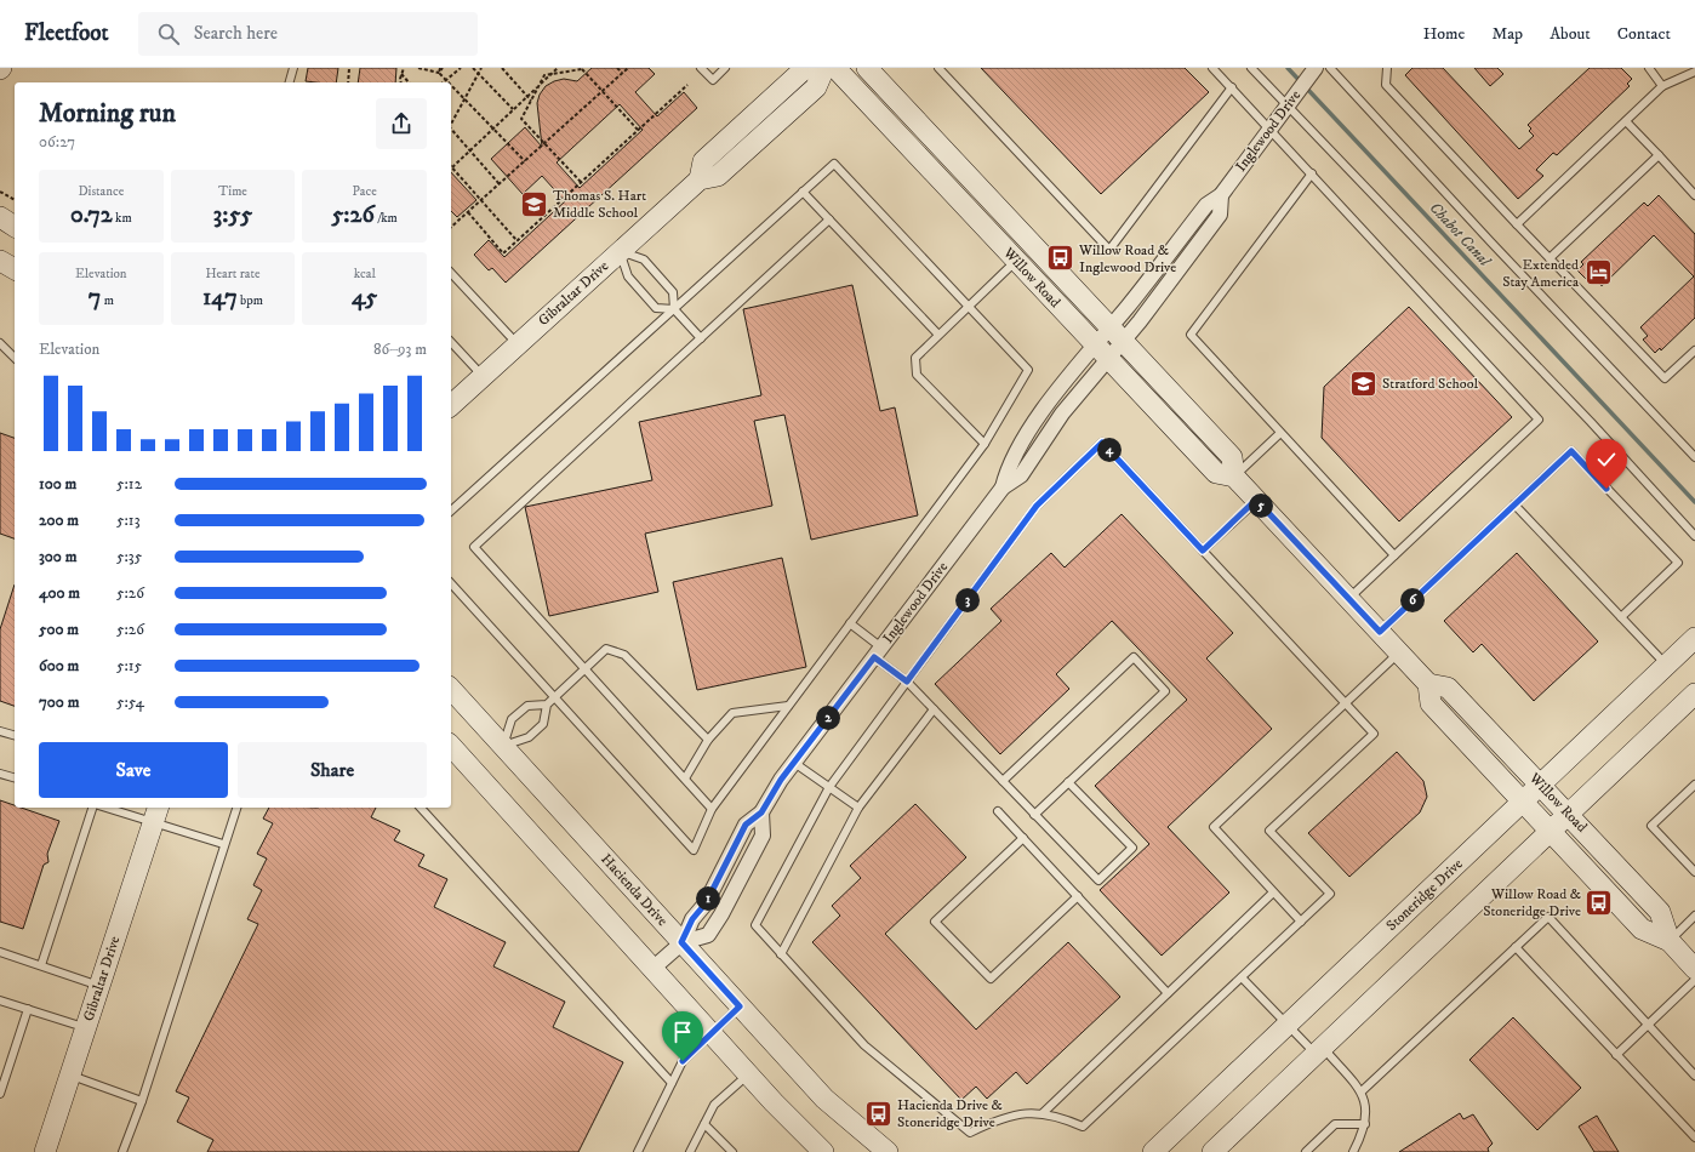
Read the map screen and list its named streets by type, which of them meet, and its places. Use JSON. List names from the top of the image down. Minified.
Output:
{"streets":{"street":["Inglewood Drive","Willow Road","Gibraltar Drive","Hacienda Drive","Stoneridge Drive"]},"crossings":[["Inglewood Drive","Willow Road"],["Inglewood Drive","Hacienda Drive"],["Willow Road","Stoneridge Drive"]],"water":["Chabot Canal"],"places":{"school or university":["Thomas S. Hart Middle School","Stratford School"],"bus stop":["Willow Road & Inglewood Drive","Willow Road & Stoneridge Drive","Hacienda Drive & Stoneridge Drive"],"hotel":["Extended Stay America"]},"page":{"header":"Fleetfoot","search":"Search here","nav":["Home","Map","About","Contact"],"heading":["Morning run","06:27"],"stats":[["Distance","0.72 km"],["Time","3:55"],["Pace","5:26 /km"],["Elevation","7 m"],["Heart rate","147 bpm"],["kcal","45"]],"chart":["Elevation","86–93 m"],"pins":["4","5","3","6","2","1"],"list":[{"name":"100 m","note":"5:12"},{"name":"200 m","note":"5:13"},{"name":"300 m","note":"5:35"},{"name":"400 m","note":"5:26"},{"name":"500 m","note":"5:26"},{"name":"600 m","note":"5:15"},{"name":"700 m","note":"5:54"}],"buttons":["Save","Share"]}}
